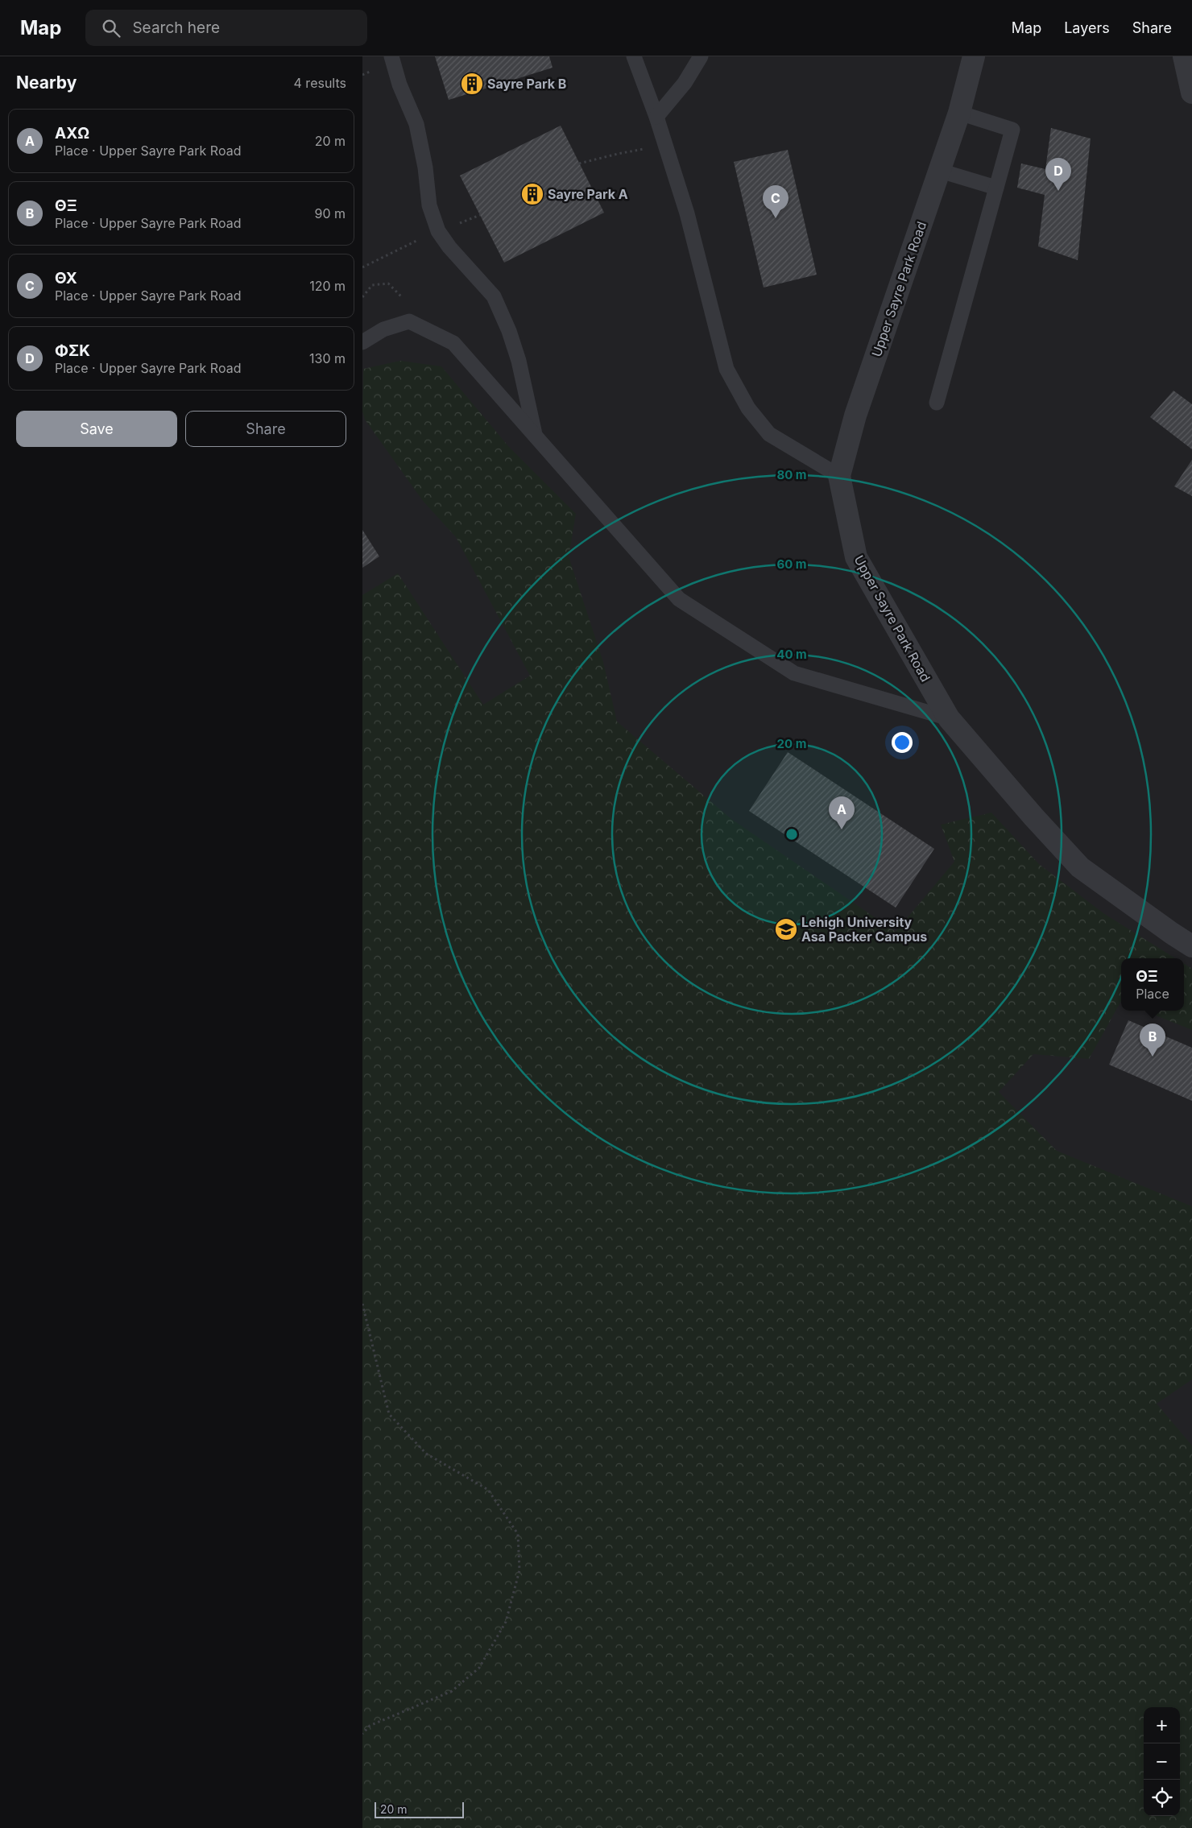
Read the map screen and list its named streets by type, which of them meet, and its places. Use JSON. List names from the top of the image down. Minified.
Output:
{"streets":{"street":["Upper Sayre Park Road"]},"places":{"building":["Sayre Park B","Sayre Park A"],"school or university":["Lehigh University Asa Packer Campus"]},"scale_bar":"20 m","page":{"header":"Map","search":"Search here","nav":["Map","Layers","Share"],"heading":["Nearby","4 results"],"list":[{"mark":"A","name":"ΑΧΩ","note":"Place · Upper Sayre Park Road","value":"20 m"},{"mark":"B","name":"ΘΞ","note":"Place · Upper Sayre Park Road","value":"90 m"},{"mark":"C","name":"ΘΧ","note":"Place · Upper Sayre Park Road","value":"120 m"},{"mark":"D","name":"ΦΣK","note":"Place · Upper Sayre Park Road","value":"130 m"}],"pins":["D","C","A","B"],"buttons":["Save","Share"],"popup":["ΘΞ","Place"],"map_buttons":["+","−"],"scale":"20 m"},"rings":["80 m","60 m","40 m","20 m"]}
